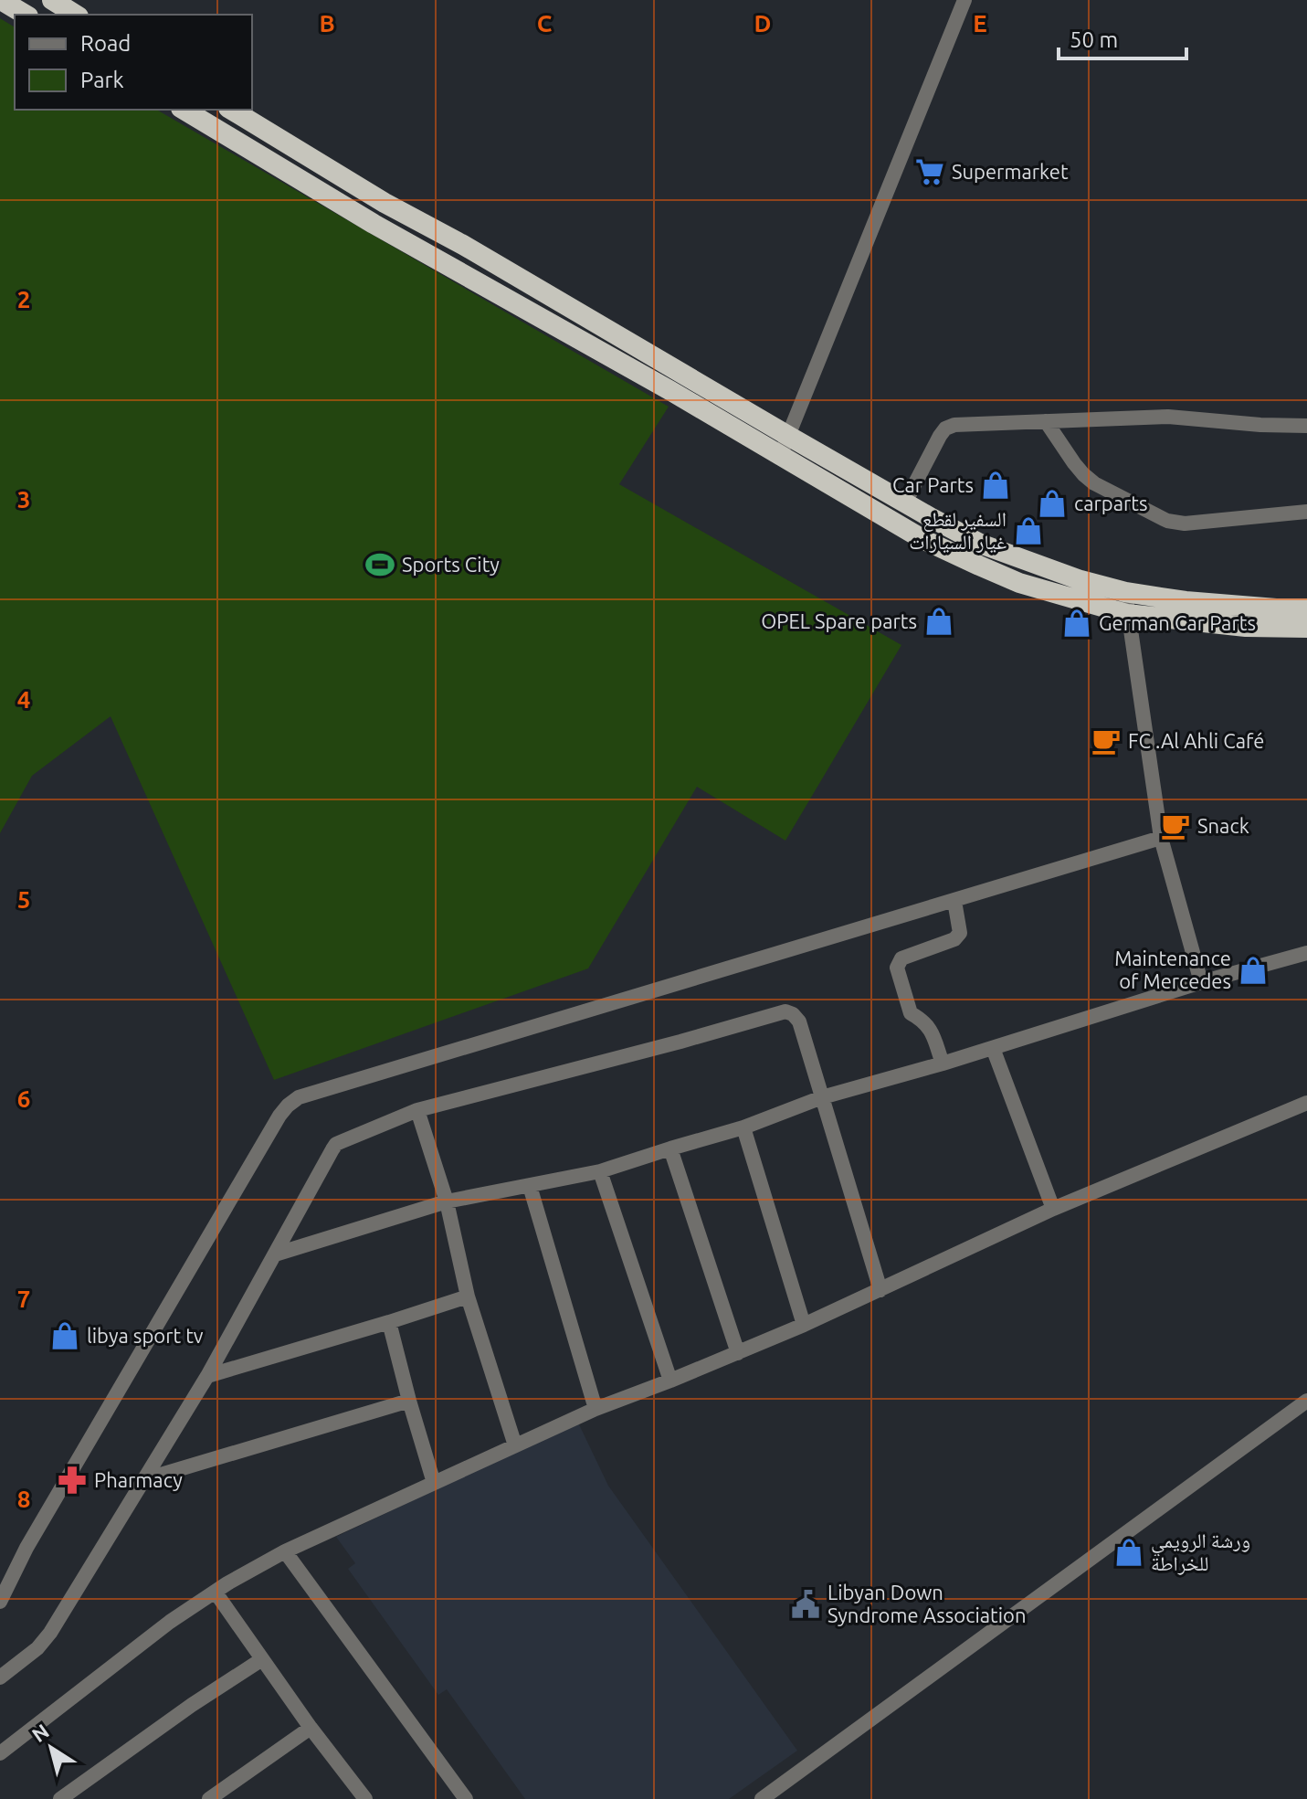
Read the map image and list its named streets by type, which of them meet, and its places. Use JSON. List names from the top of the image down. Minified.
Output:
{"places":{"supermarket":["Supermarket"],"shop":["Car Parts","carparts","السفير لقطع غيار السيارات","OPEL Spare parts","German Car Parts","Maintenance of Mercedes","libya sport tv","ورشة الرويمي للخراطة"],"sports":["Sports City"],"cafe":["FC .Al Ahli Café","Snack"],"pharmacy":["Pharmacy"],"public building":["Libyan Down Syndrome Association"]},"legend":["Road","Park"],"scale_bar":"50 m","north":"top left","grid":{"columns":["B","C","D","E"],"rows":["2","3","4","5","6","7","8"]}}
